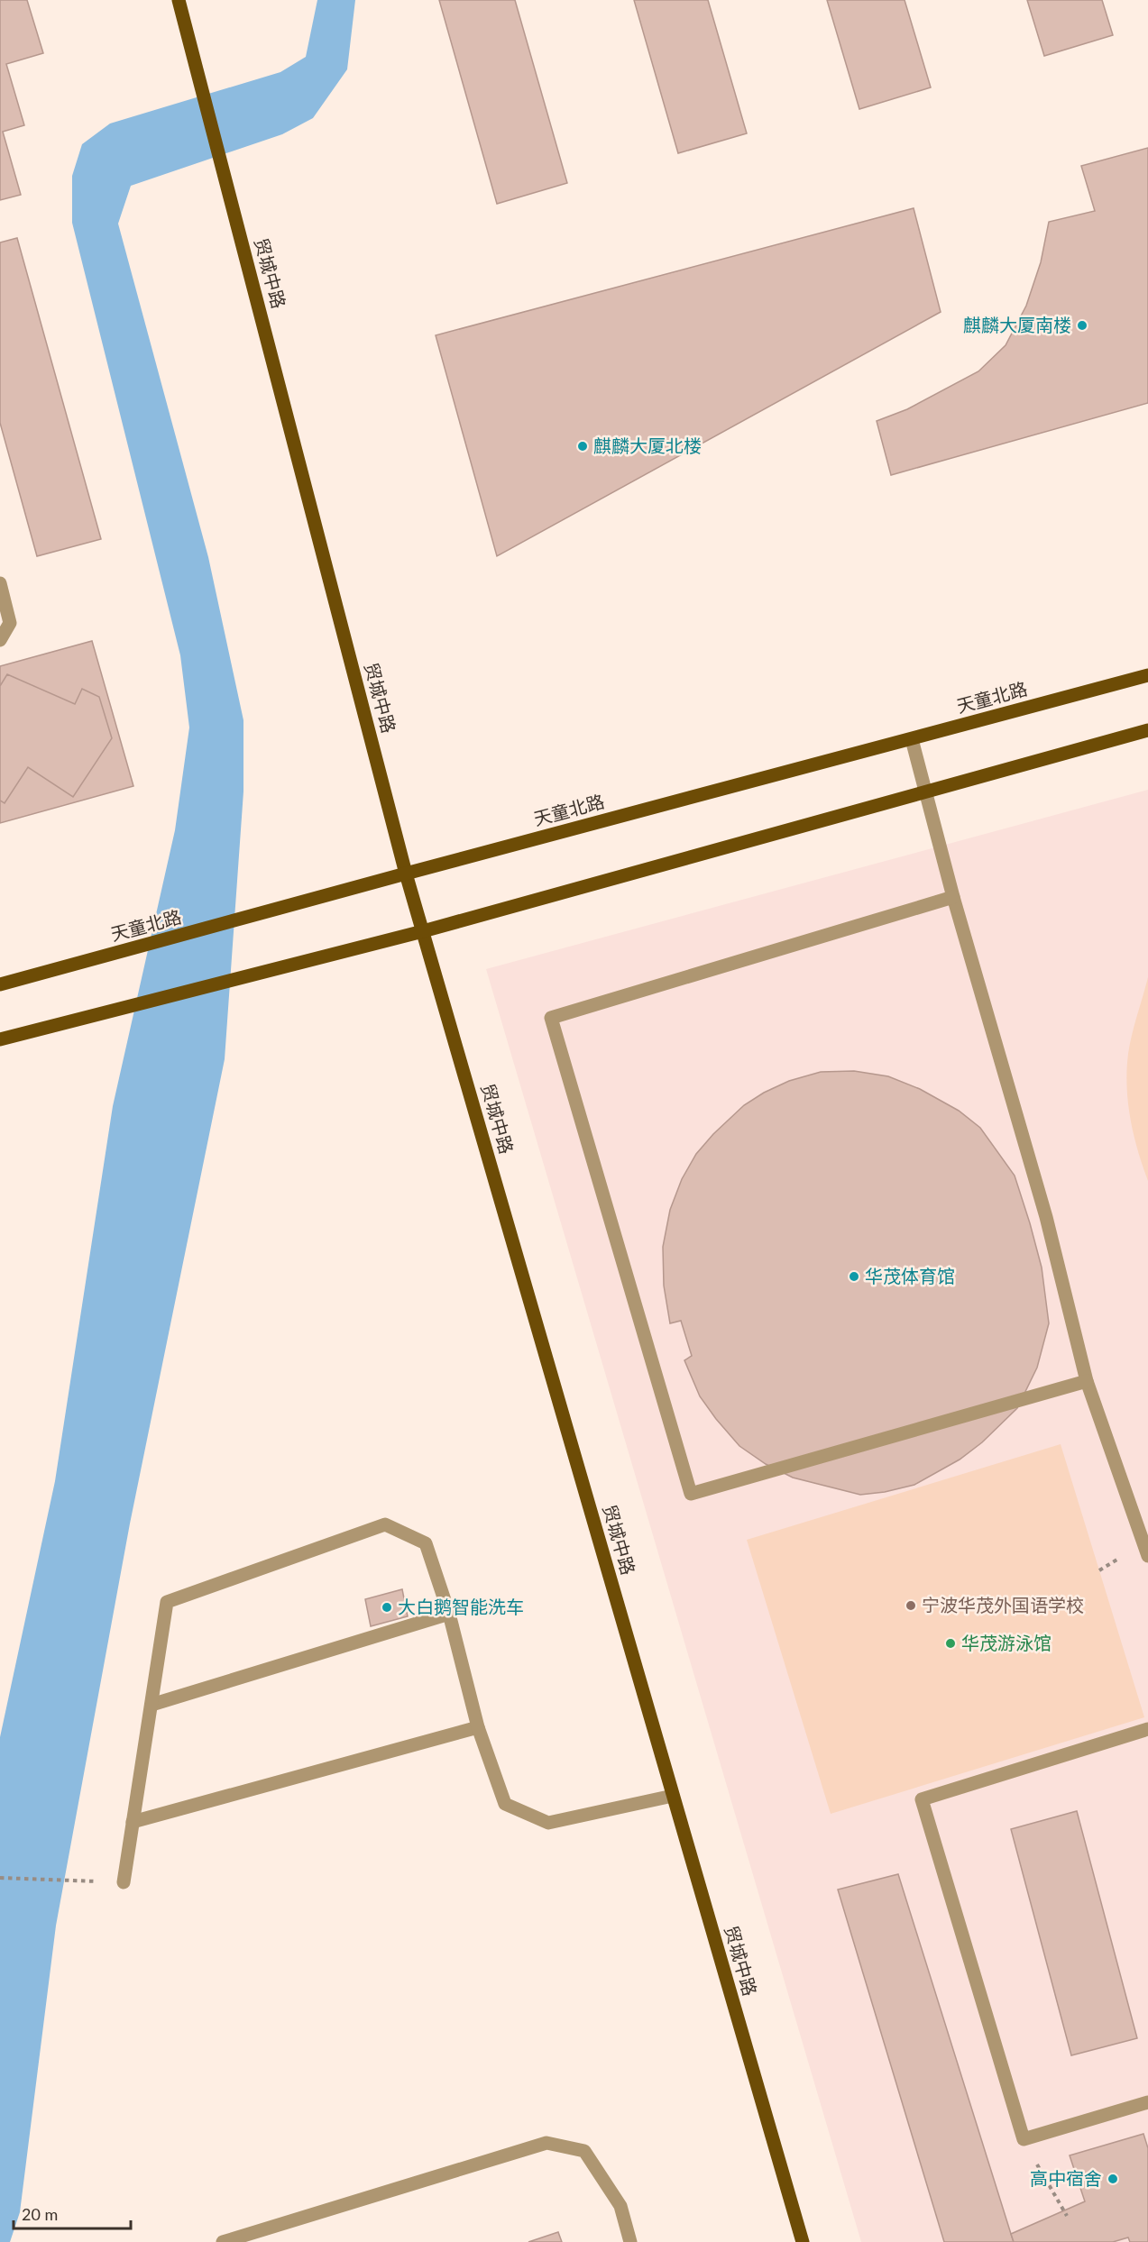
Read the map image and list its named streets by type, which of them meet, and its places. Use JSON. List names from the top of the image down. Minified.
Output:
{"streets":{"main road":["贸城中路","天童北路"]},"crossings":[["贸城中路","天童北路"]],"places":["麒麟大厦南楼","麒麟大厦北楼","华茂体育馆","宁波华茂外国语学校","大白鹅智能洗车","华茂游泳馆","高中宿舍"],"scale_bar":"20 m"}
